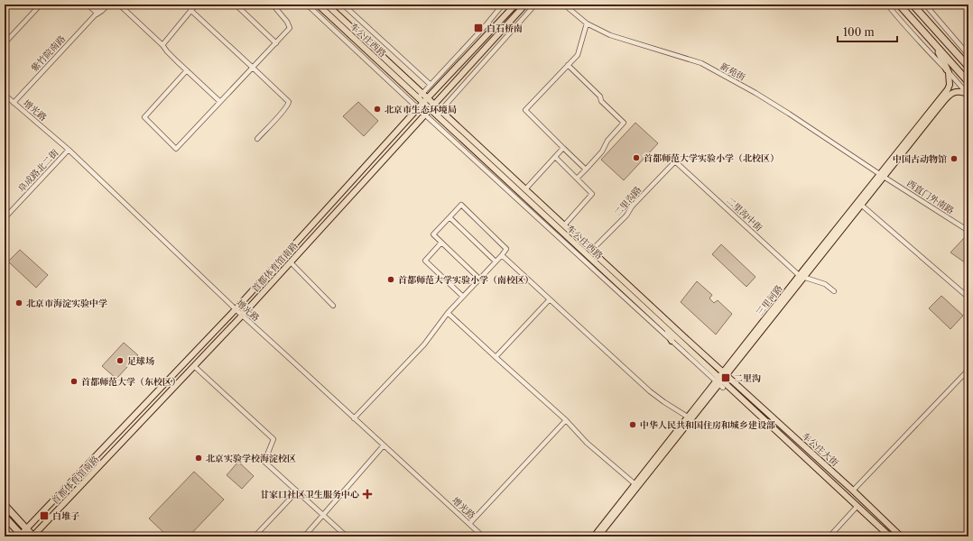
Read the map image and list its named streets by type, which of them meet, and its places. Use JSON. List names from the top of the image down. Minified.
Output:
{"streets":{"main road":["车公庄西路","首都体育馆南路","三里河路","车公庄大街"],"street":["紫竹院南路","新苑街","增光路","阜成路北二街","西直门外南路","二里沟路","二里沟中街"]},"crossings":[["车公庄西路","二里沟路"],["车公庄西路","首都体育馆南路"],["车公庄西路","三里河路"],["车公庄西路","车公庄大街"],["紫竹院南路","增光路"],["新苑街","西直门外南路"],["新苑街","三里河路"],["增光路","阜成路北二街"],["增光路","首都体育馆南路"],["西直门外南路","三里河路"],["二里沟路","二里沟中街"],["二里沟中街","三里河路"],["三里河路","车公庄大街"]],"places":{"transit":["白石桥南","二里沟","白堆子"],"other":["北京市生态环境局","首都师范大学实验小学（北校区）","中国古动物馆","首都师范大学实验小学（南校区）","北京市海淀实验中学","足球场","首都师范大学（东校区）","中华人民共和国住房和城乡建设部","北京实验学校海淀校区"],"health":["甘家口社区卫生服务中心"]},"scale_bar":"100 m"}
